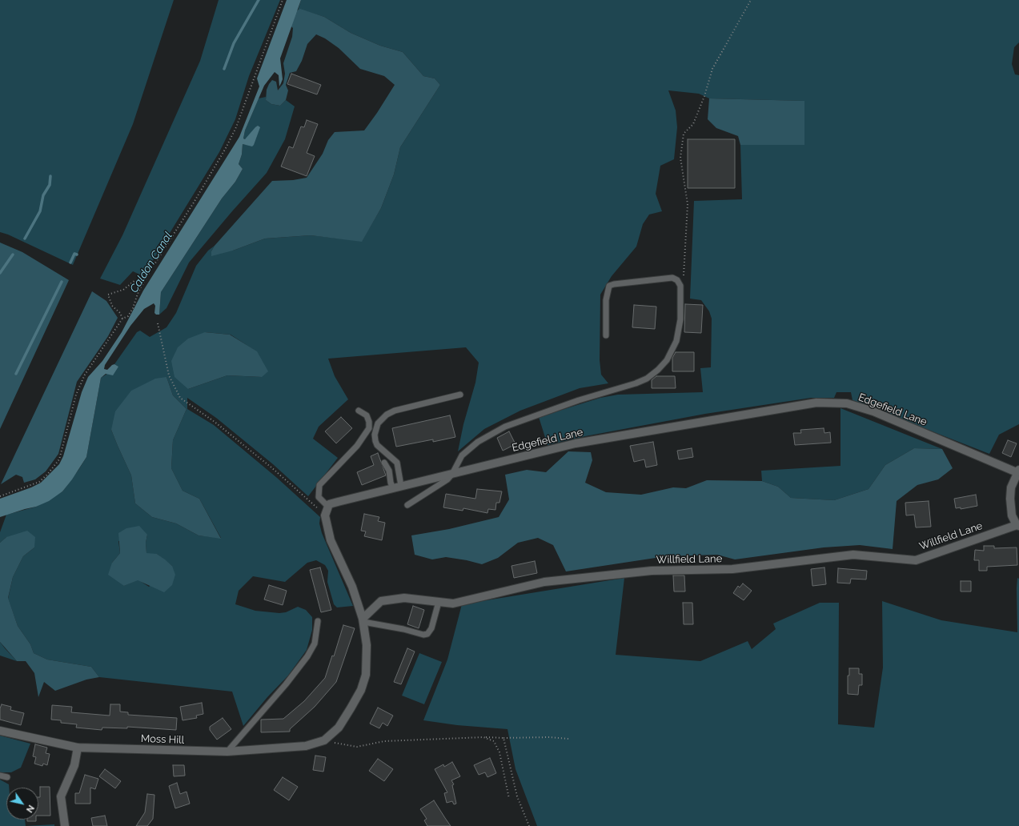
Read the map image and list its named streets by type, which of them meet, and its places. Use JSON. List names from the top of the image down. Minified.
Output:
{"streets":{"street":["Edgefield Lane","Willfield Lane","Moss Hill"]},"water":["Caldon Canal"],"north":"bottom right"}
